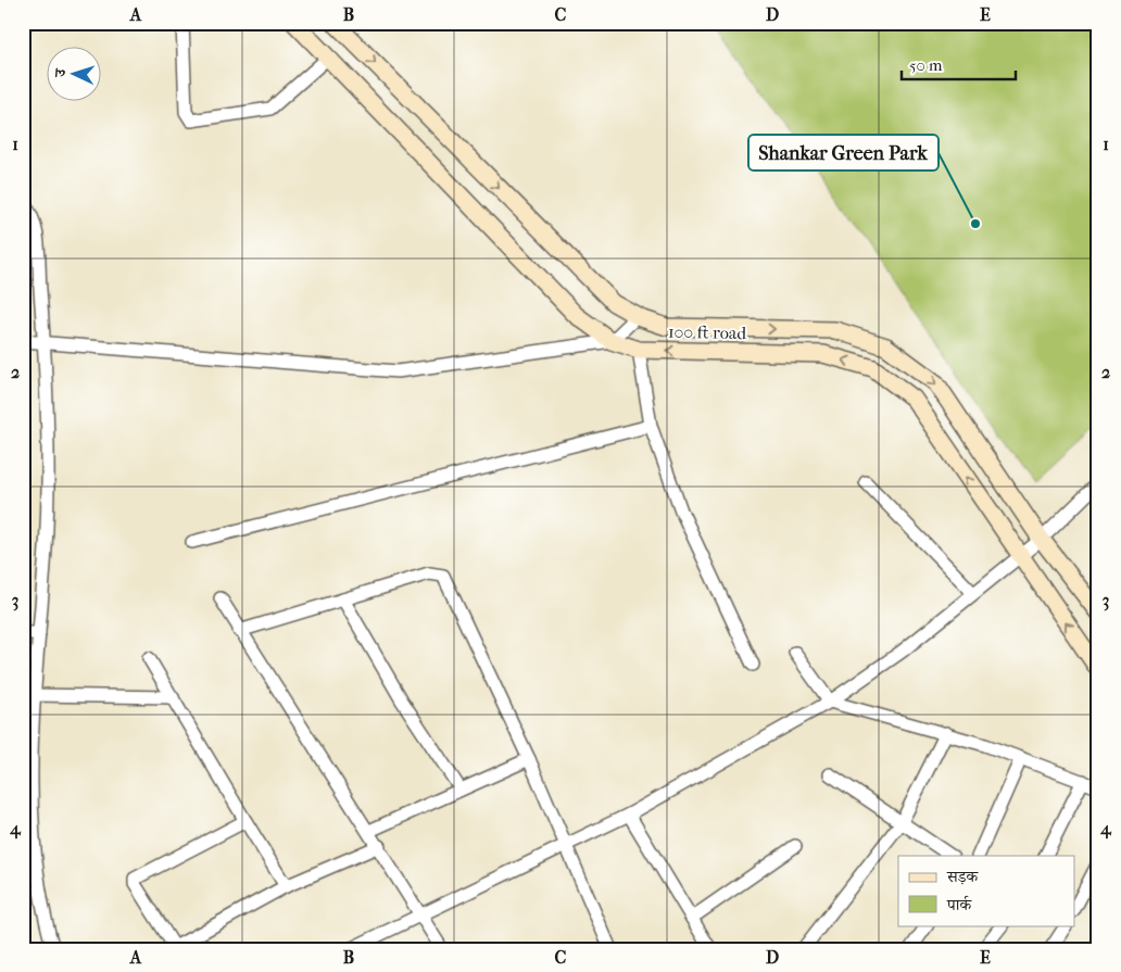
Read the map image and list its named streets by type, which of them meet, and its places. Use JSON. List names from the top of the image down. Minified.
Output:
{"streets":{"main road":["100 ft road"]},"places":["Shankar Green Park"],"legend":["सड़क","पार्क"],"scale_bar":"50 m","north":"left","grid":{"columns":["A","B","C","D","E"],"rows":["1","2","3","4"]}}
